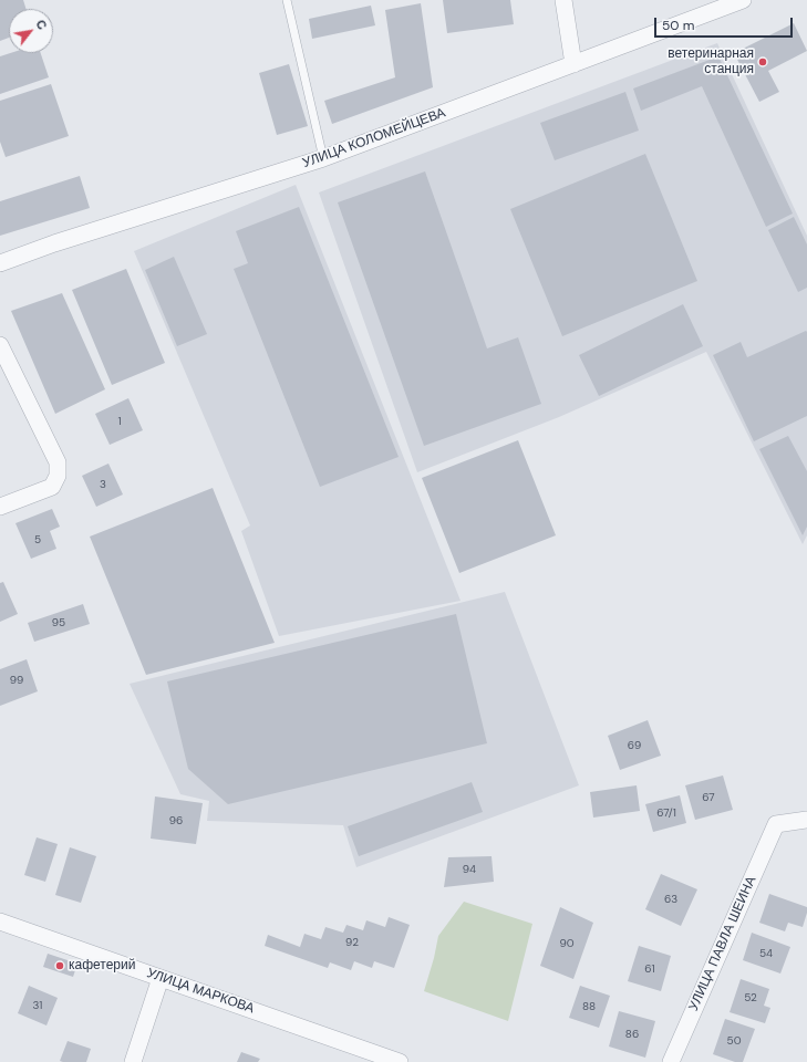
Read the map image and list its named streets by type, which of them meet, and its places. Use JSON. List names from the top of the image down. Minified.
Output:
{"streets":{"street":["УЛИЦА КОЛОМЕЙЦЕВА","УЛИЦА ПАВЛА ШЕИНА","УЛИЦА МАРКОВА"]},"places":["ветеринарная станция","кафетерий"],"house_numbers":["1","3","5","95","99","69","67","67/1","96","94","63","92","90","54","61","52","31","88","86","50"],"scale_bar":"50 m","north":"top right"}
